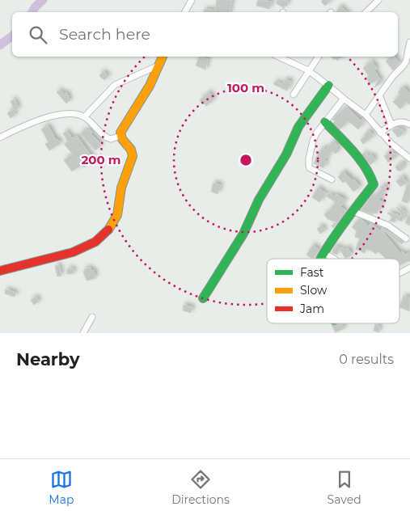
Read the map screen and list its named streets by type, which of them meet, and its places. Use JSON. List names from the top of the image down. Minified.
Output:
{"legend":["Fast","Slow","Jam"],"page":{"search":"Search here","heading":["Nearby","0 results"],"nav":["Map","Directions","Saved"]},"rings":["100 m","200 m"]}
